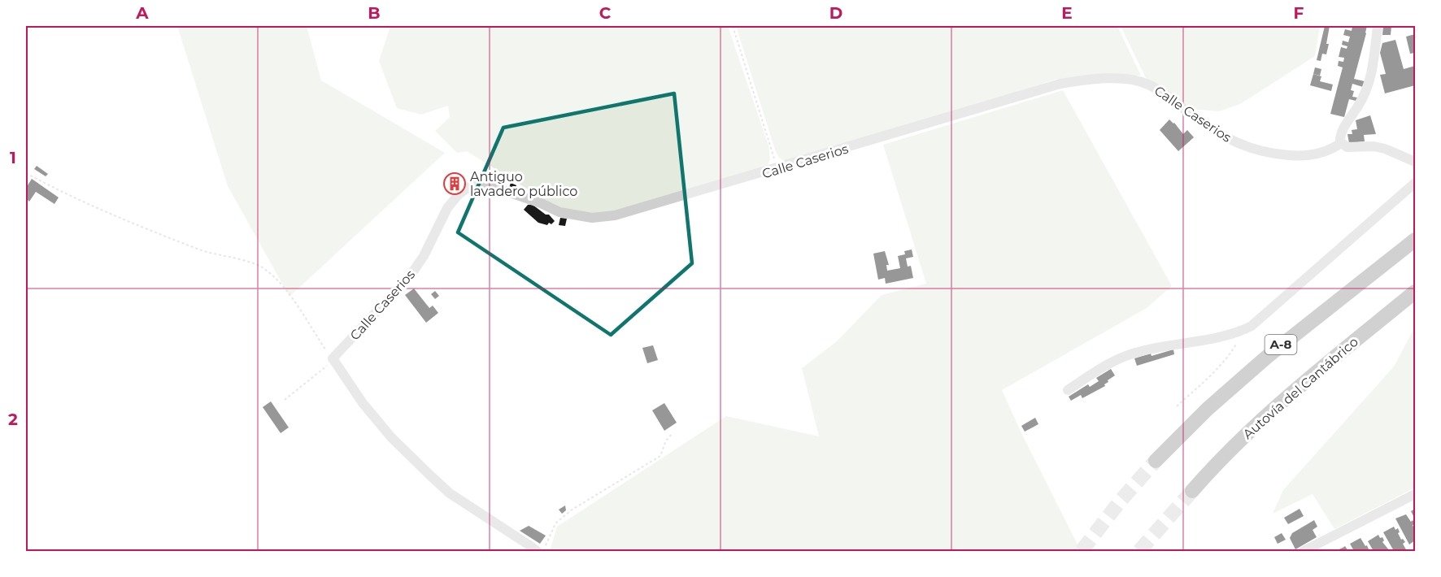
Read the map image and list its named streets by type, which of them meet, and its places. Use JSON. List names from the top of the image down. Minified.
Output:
{"streets":{"highway":["A-8","Autovía del Cantábrico"],"street":["Calle Caserios"]},"places":{"building":["Antiguo lavadero público"]},"grid":{"columns":["A","B","C","D","E","F"],"rows":["1","2"]}}
